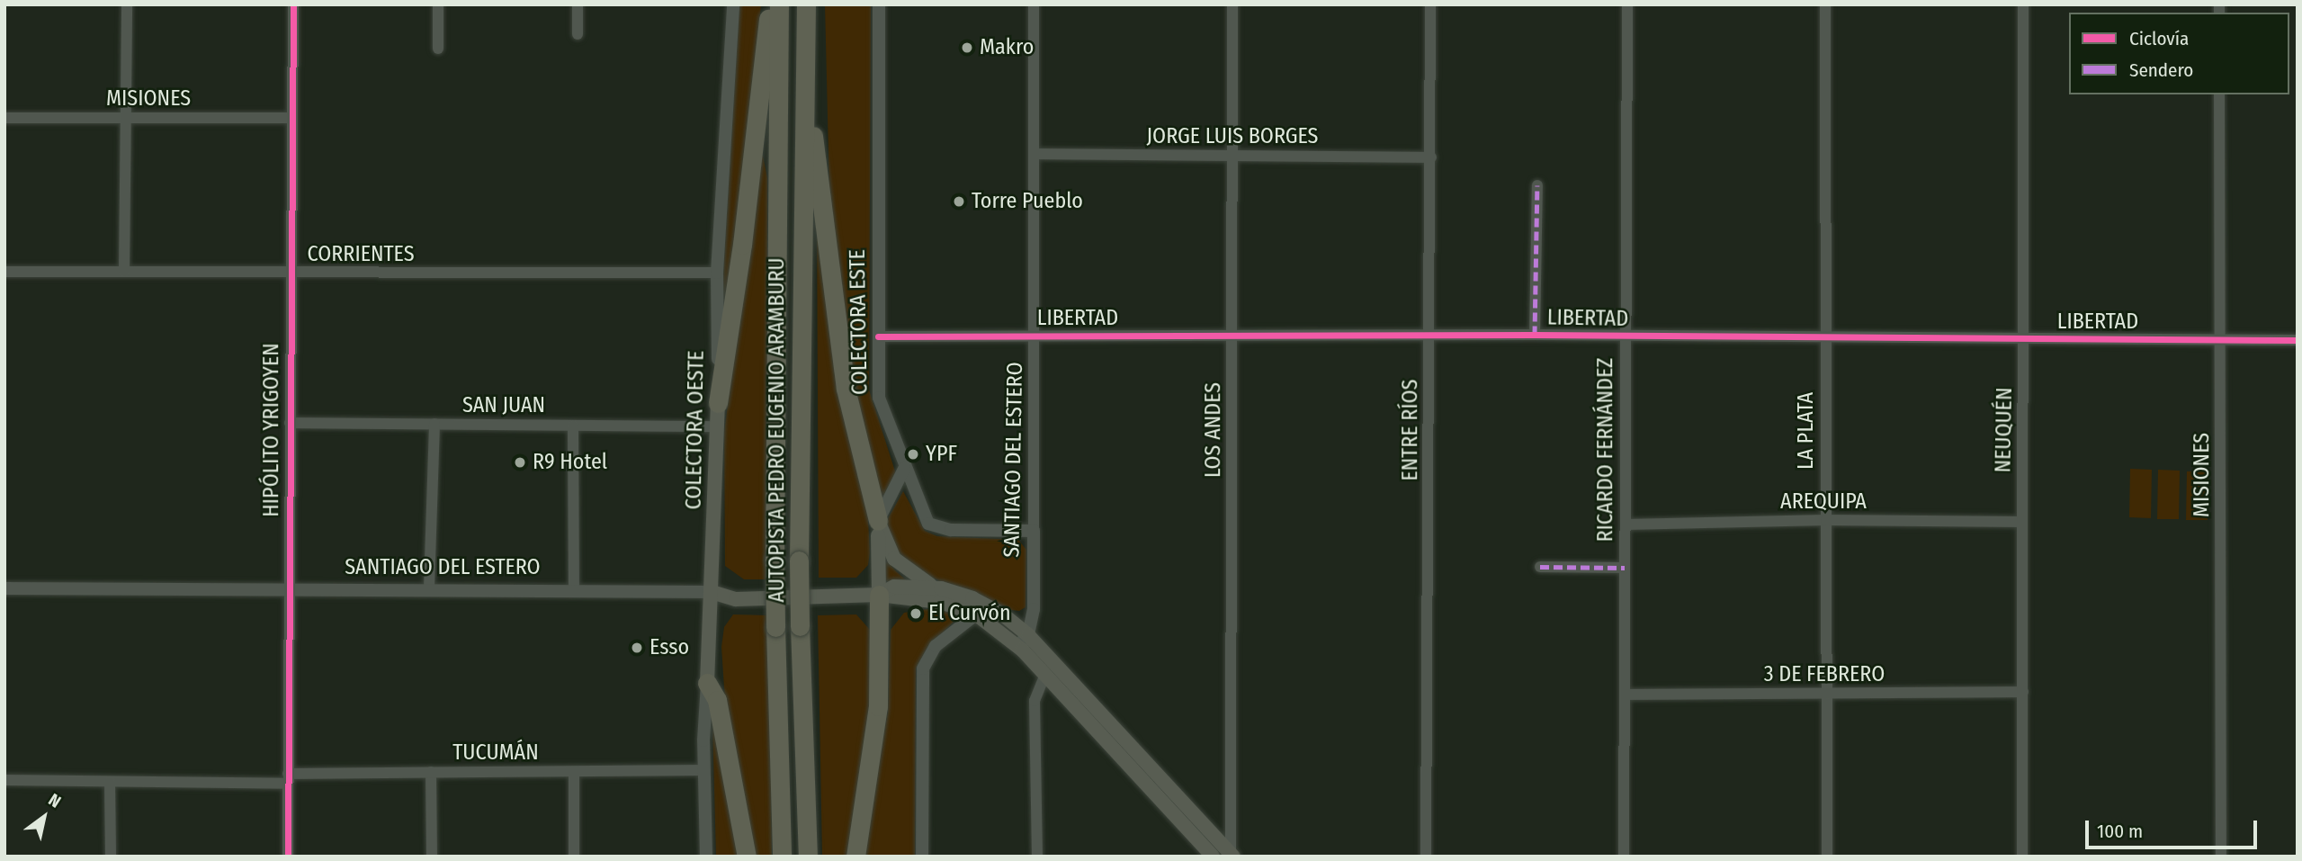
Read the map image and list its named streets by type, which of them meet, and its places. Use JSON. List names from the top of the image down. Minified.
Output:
{"streets":{"highway":["AUTOPISTA PEDRO EUGENIO ARAMBURU"],"main road":["COLECTORA OESTE","SANTIAGO DEL ESTERO"],"street":["MISIONES","JORGE LUIS BORGES","CORRIENTES","LIBERTAD","COLECTORA ESTE","SAN JUAN","HIPÓLITO YRIGOYEN","LOS ANDES","ENTRE RÍOS","NEUQUÉN","LA PLATA","RICARDO FERNÁNDEZ","AREQUIPA","3 DE FEBRERO","TUCUMÁN"]},"crossings":[["MISIONES","LIBERTAD"],["MISIONES","HIPÓLITO YRIGOYEN"],["JORGE LUIS BORGES","LOS ANDES"],["JORGE LUIS BORGES","ENTRE RÍOS"],["JORGE LUIS BORGES","SANTIAGO DEL ESTERO"],["CORRIENTES","HIPÓLITO YRIGOYEN"],["CORRIENTES","COLECTORA OESTE"],["LIBERTAD","COLECTORA ESTE"],["LIBERTAD","LOS ANDES"],["LIBERTAD","ENTRE RÍOS"],["LIBERTAD","NEUQUÉN"],["LIBERTAD","LA PLATA"],["LIBERTAD","RICARDO FERNÁNDEZ"],["LIBERTAD","SANTIAGO DEL ESTERO"],["COLECTORA ESTE","SANTIAGO DEL ESTERO"],["SAN JUAN","HIPÓLITO YRIGOYEN"],["SAN JUAN","COLECTORA OESTE"],["HIPÓLITO YRIGOYEN","SANTIAGO DEL ESTERO"],["HIPÓLITO YRIGOYEN","TUCUMÁN"],["COLECTORA OESTE","SANTIAGO DEL ESTERO"],["COLECTORA OESTE","TUCUMÁN"],["NEUQUÉN","AREQUIPA"],["NEUQUÉN","3 DE FEBRERO"],["LA PLATA","AREQUIPA"],["LA PLATA","3 DE FEBRERO"],["RICARDO FERNÁNDEZ","AREQUIPA"],["RICARDO FERNÁNDEZ","3 DE FEBRERO"]],"places":["Makro","Torre Pueblo","YPF","R9 Hotel","El Curvón","Esso"],"legend":["Ciclovía","Sendero"],"scale_bar":"100 m","north":"top right"}
